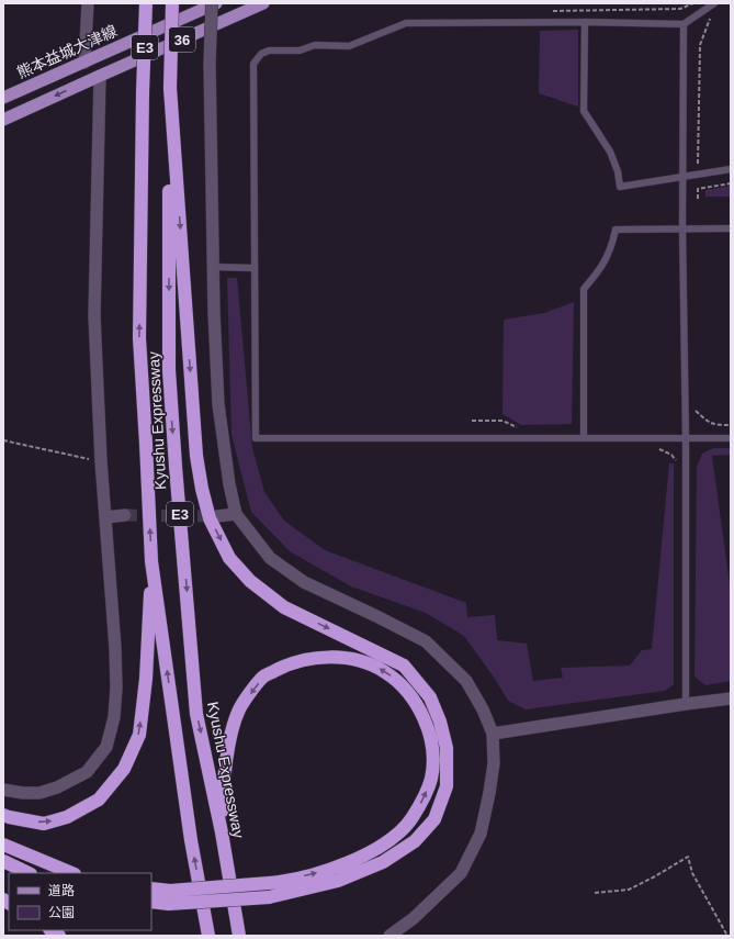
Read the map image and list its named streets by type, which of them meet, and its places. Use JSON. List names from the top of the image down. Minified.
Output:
{"streets":{"highway":["E3","Kyushu Expressway"],"main road":["36","熊本益城大津線"]},"legend":["道路","公園"]}
